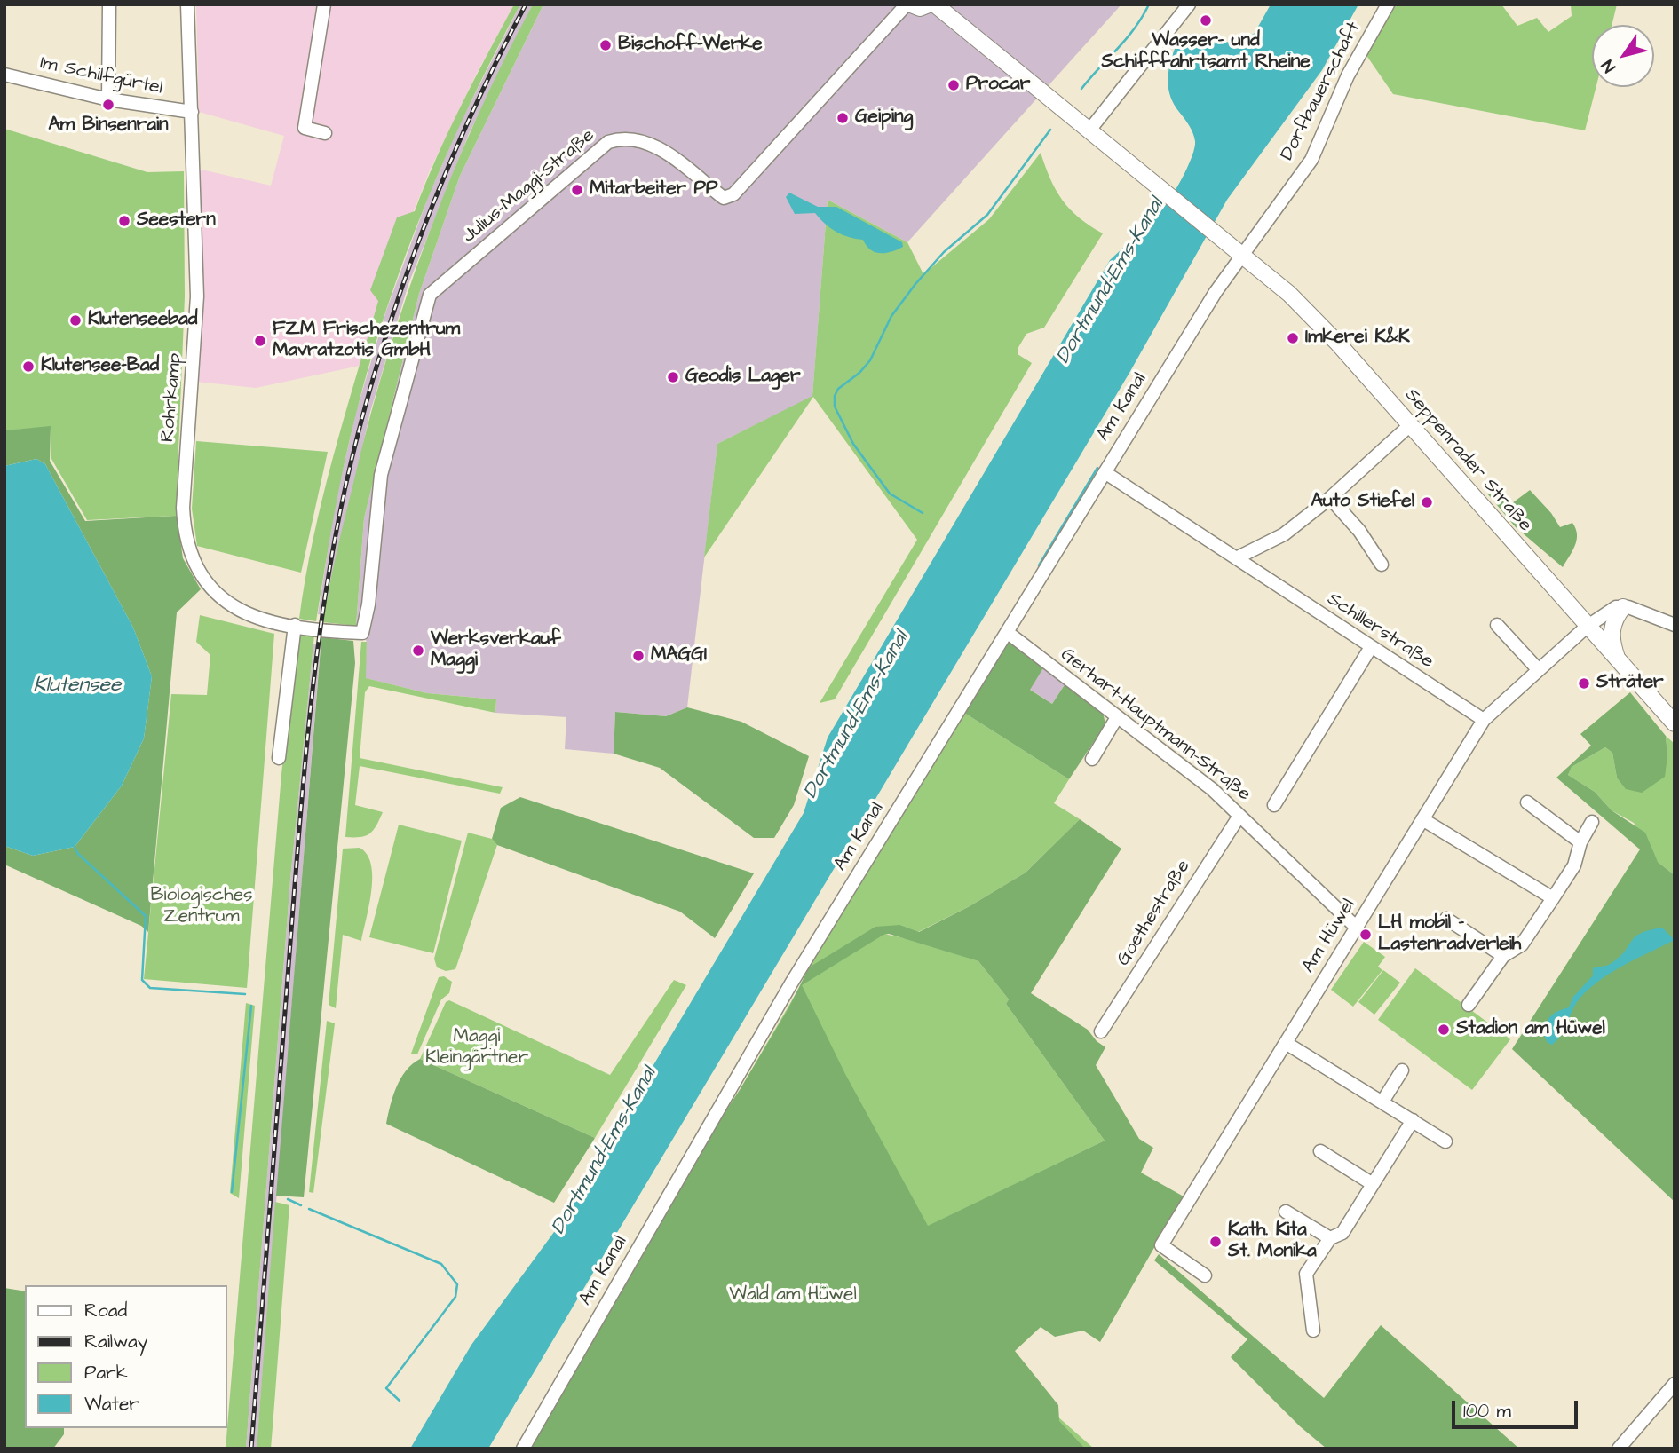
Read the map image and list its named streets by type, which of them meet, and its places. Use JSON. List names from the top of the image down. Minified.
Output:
{"streets":{"main road":["Seppenrader Straße"],"street":["Im Schilfgürtel","Dorfbauerschaft","Julius-Maggi-Straße","Rohrkamp","Am Kanal","Schillerstraße","Gerhart-Hauptmann-Straße","Goethestraße","Am Hüwel"]},"crossings":[["Im Schilfgürtel","Rohrkamp"],["Dorfbauerschaft","Am Kanal"],["Dorfbauerschaft","Seppenrader Straße"],["Julius-Maggi-Straße","Rohrkamp"],["Am Kanal","Seppenrader Straße"],["Am Kanal","Gerhart-Hauptmann-Straße"],["Seppenrader Straße","Am Hüwel"],["Schillerstraße","Am Hüwel"],["Gerhart-Hauptmann-Straße","Goethestraße"],["Gerhart-Hauptmann-Straße","Am Hüwel"]],"water":["Dortmund-Ems-Kanal","Klutensee"],"parks":["Biologisches Zentrum","Maggi Kleingärtner","Wald am Hüwel"],"places":["Wasser- und Schifffahrtsamt Rheine","Bischoff-Werke","Procar","Am Binsenrain","Geiping","Mitarbeiter PP","Seestern","Klutenseebad","Imkerei K&K","FZM Frischezentrum Mavratzotis GmbH","Klutensee-Bad","Geodis Lager","Auto Stiefel","Werksverkauf Maggi","MAGGI","Sträter","LH mobil - Lastenradverleih","Stadion am Hüwel","Kath. Kita St. Monika"],"legend":["Road","Railway","Park","Water"],"scale_bar":"100 m","north":"bottom left"}
